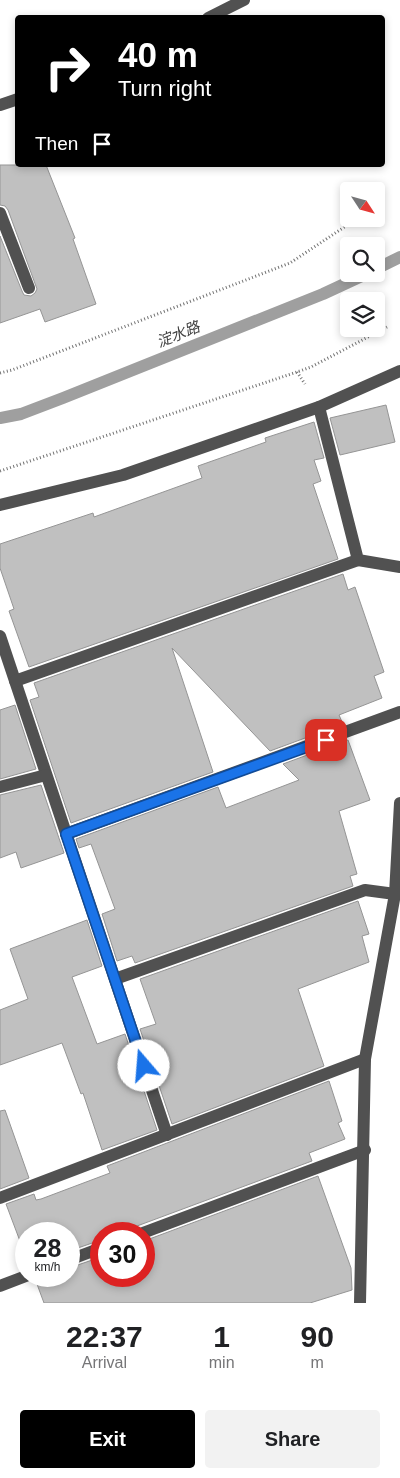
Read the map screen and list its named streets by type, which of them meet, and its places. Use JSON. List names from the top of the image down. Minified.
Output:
{"water":["淀水路"],"north":"bottom right","page":{"turn":["40 m","Turn right"],"then":"Then","speed":"28 km/h","limit":"30","eta":["22:37","Arrival","1","min","90","m"],"buttons":["Exit","Share"]}}
